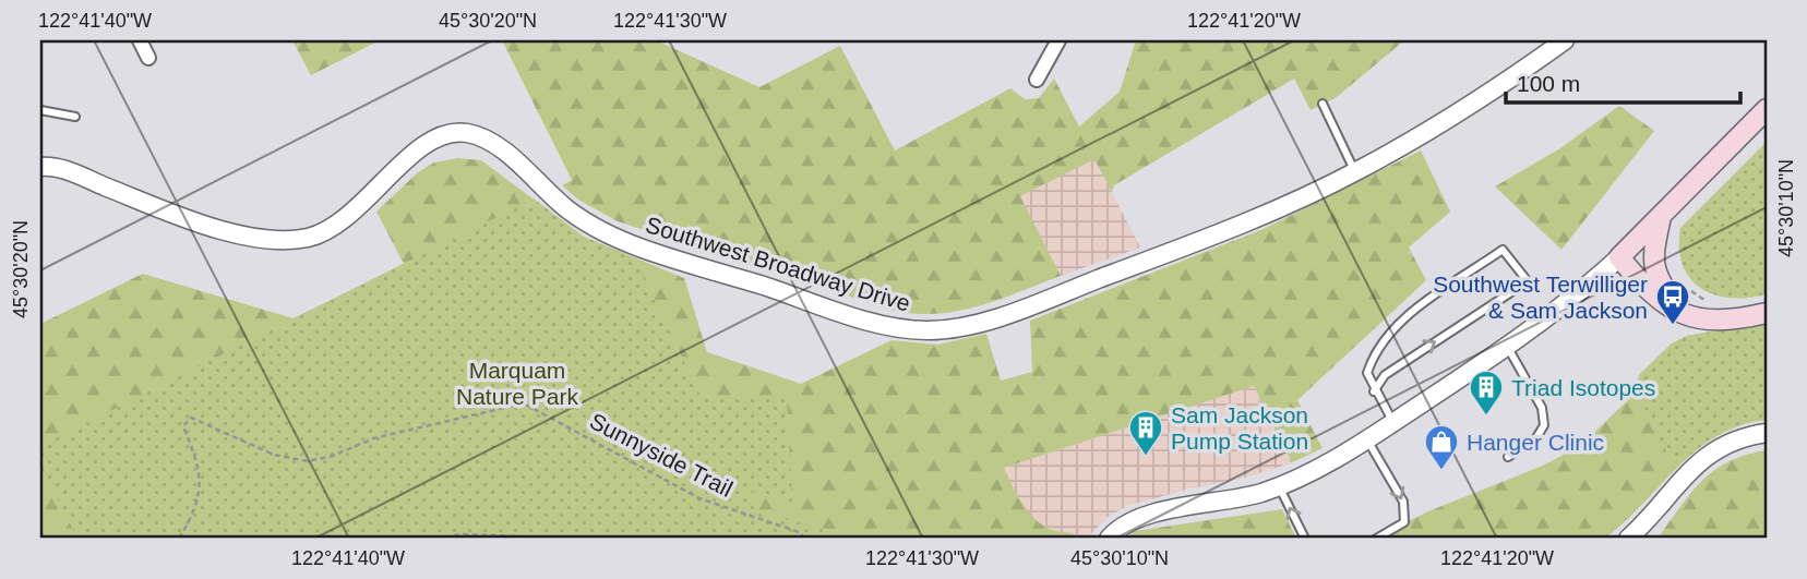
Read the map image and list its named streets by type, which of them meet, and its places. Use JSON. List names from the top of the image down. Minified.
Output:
{"streets":{"street":["Southwest Broadway Drive"],"path":["Sunnyside Trail"]},"parks":["Marquam Nature Park"],"places":{"bus stop":["Southwest Terwilliger & Sam Jackson"],"building":["Triad Isotopes","Sam Jackson Pump Station"],"shop":["Hanger Clinic"]},"scale_bar":"100 m","coordinates":["122°41'40\"W","45°30'20\"N","122°41'30\"W","122°41'20\"W","45°30'10\"N"]}
